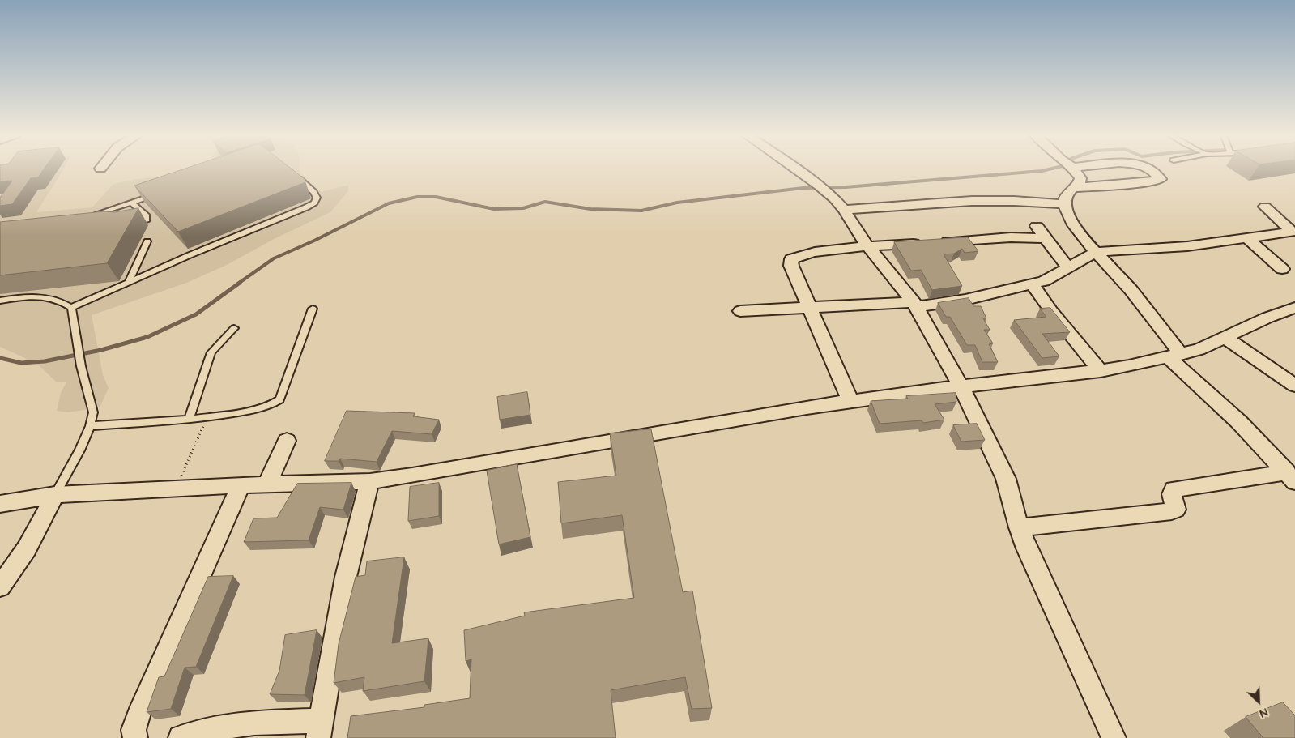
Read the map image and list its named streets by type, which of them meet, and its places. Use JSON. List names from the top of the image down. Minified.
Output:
{"north":"bottom right"}
